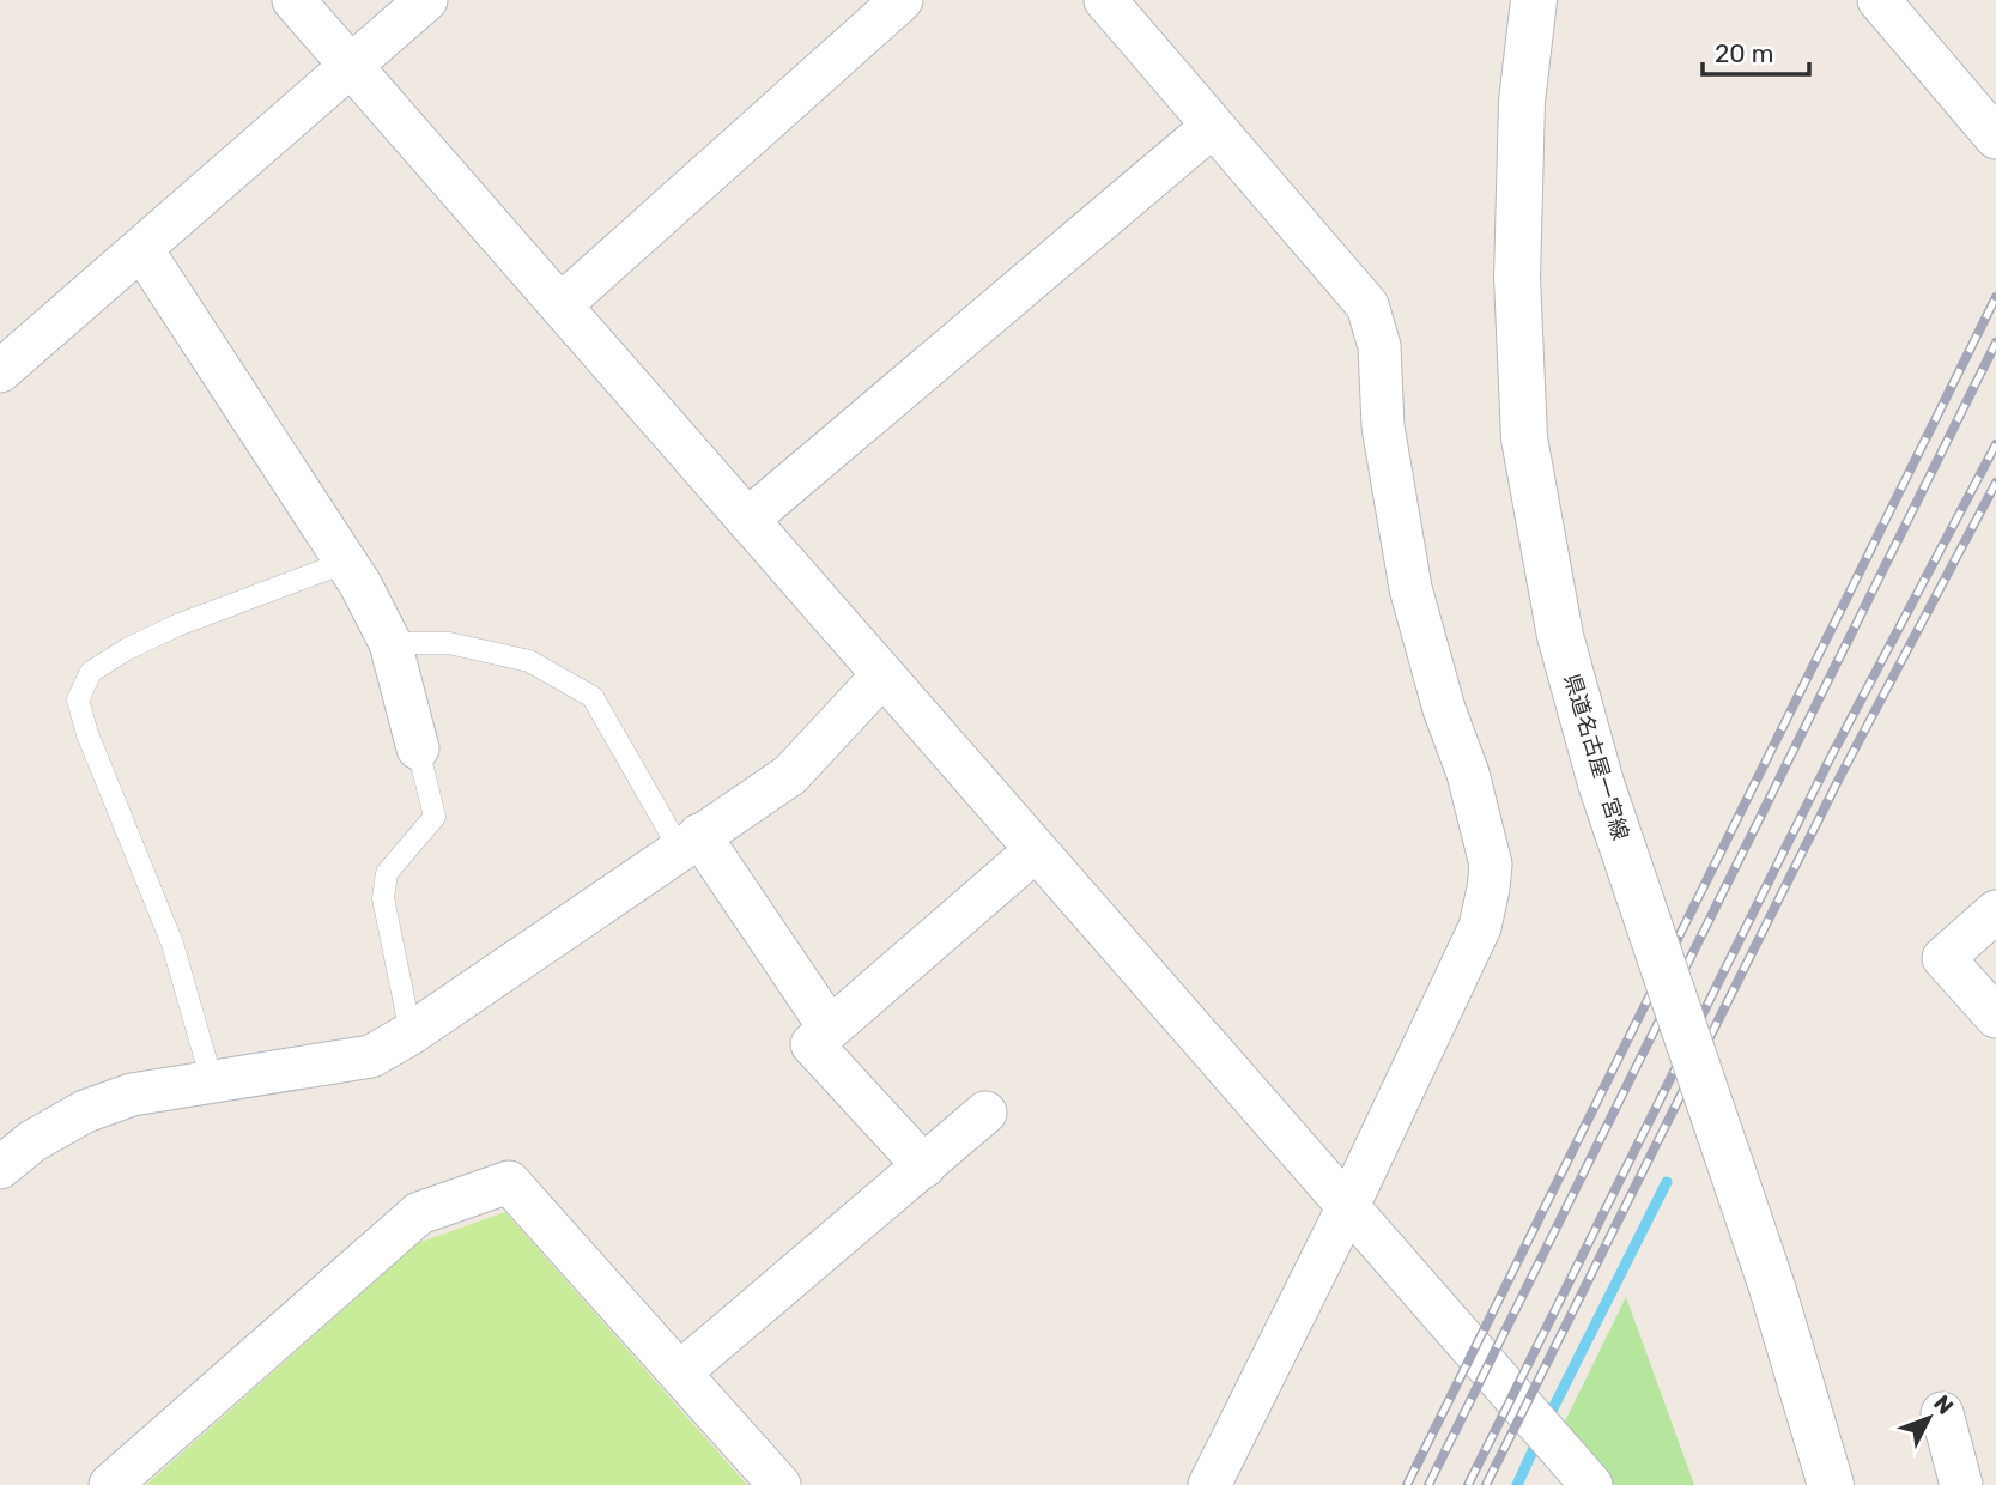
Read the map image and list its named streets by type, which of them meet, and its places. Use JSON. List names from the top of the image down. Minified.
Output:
{"streets":{"main road":["県道名古屋一宮線"]},"scale_bar":"20 m","north":"top right"}
